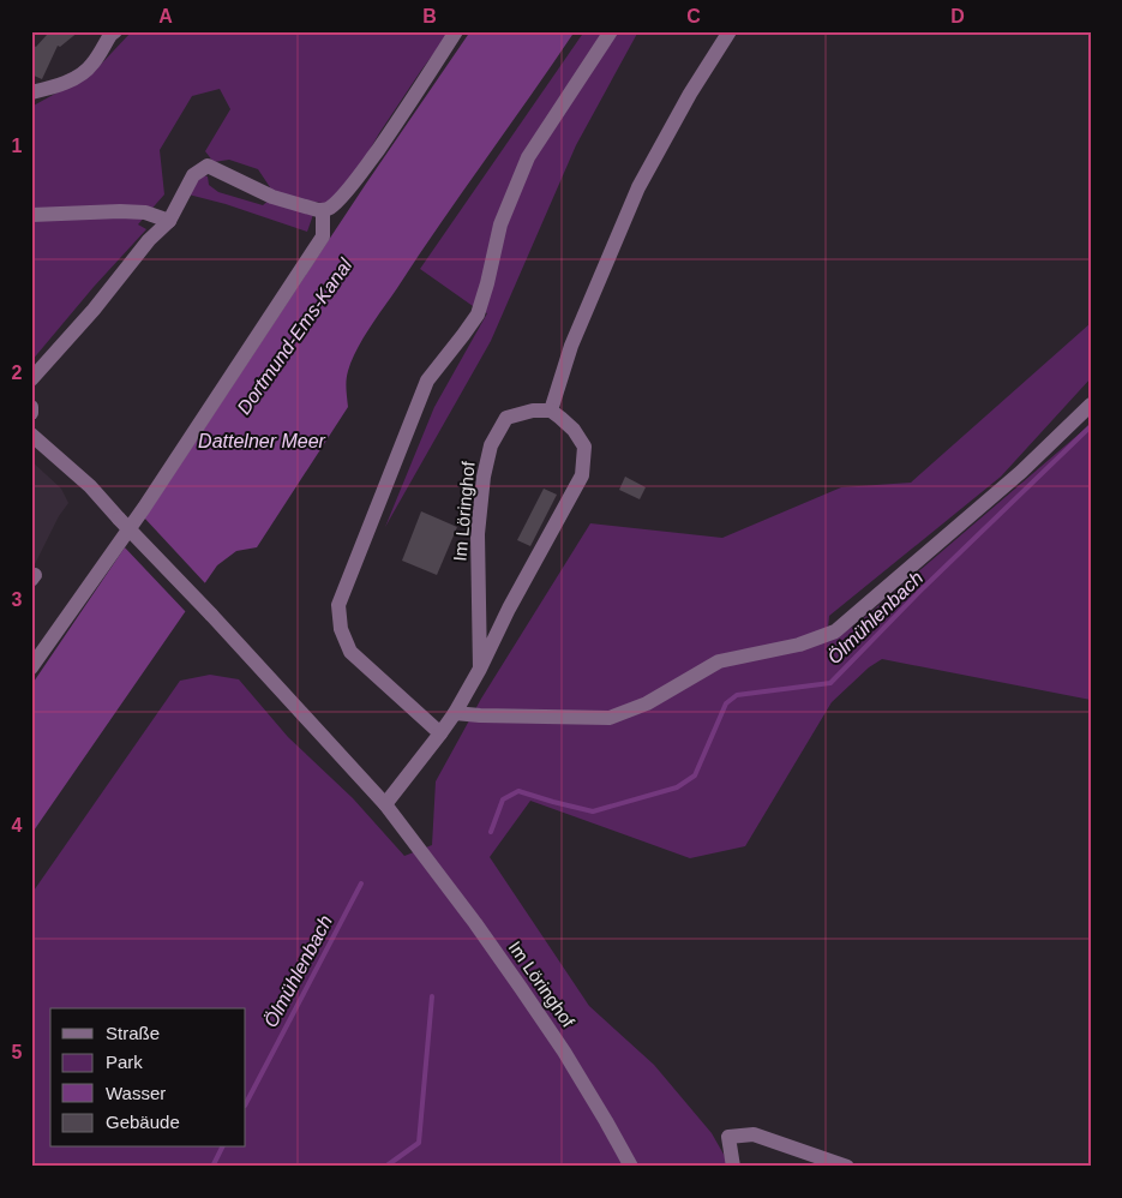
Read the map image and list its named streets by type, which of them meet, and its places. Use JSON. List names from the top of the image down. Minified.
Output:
{"streets":{"street":["Im Löringhof"]},"water":["Dortmund-Ems-Kanal","Dattelner Meer","Ölmühlenbach"],"legend":["Straße","Park","Wasser","Gebäude"],"grid":{"columns":["A","B","C","D"],"rows":["1","2","3","4","5"]}}
